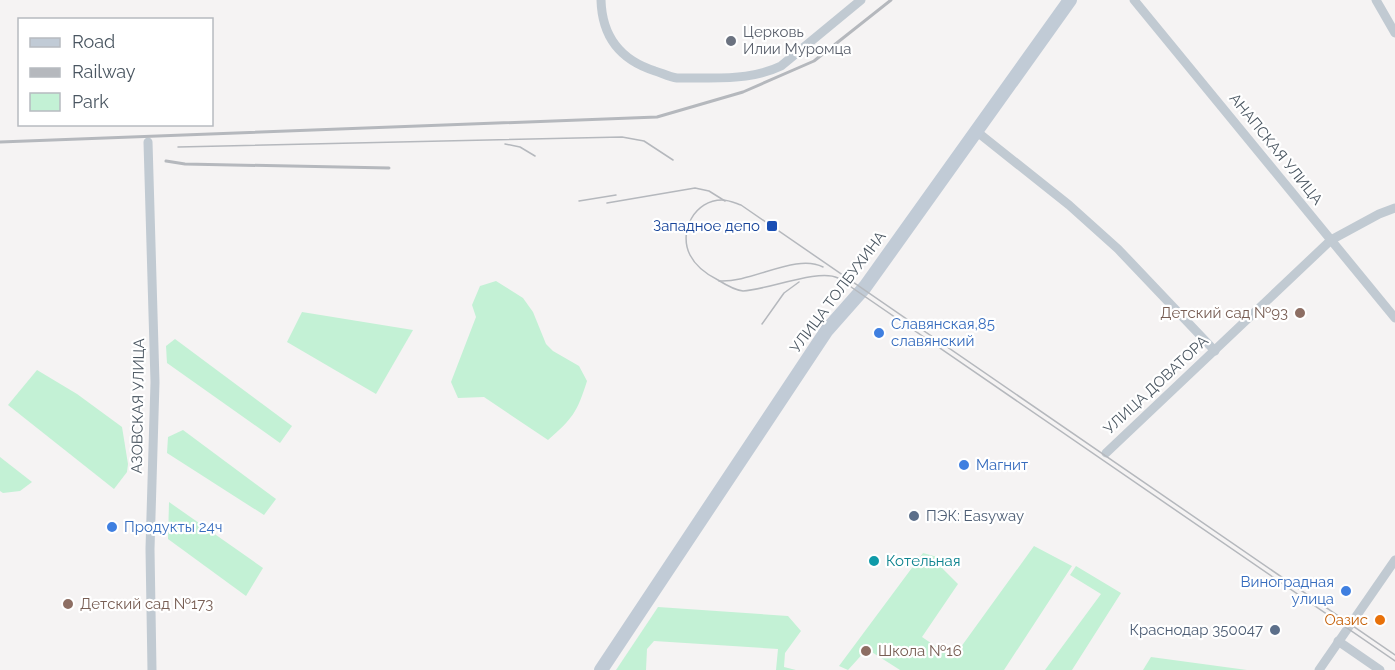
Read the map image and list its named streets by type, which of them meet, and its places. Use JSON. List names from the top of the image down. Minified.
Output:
{"streets":{"street":["АНАПСКАЯ УЛИЦА","УЛИЦА ТОЛБУХИНА","УЛИЦА ДОВАТОРА","АЗОВСКАЯ УЛИЦА"]},"crossings":[["АНАПСКАЯ УЛИЦА","УЛИЦА ДОВАТОРА"]],"places":{"other":["Церковь Илии Муромца","Детский сад №93","Славянская,85 славянский","Магнит","ПЭК: Easyway","Продукты 24ч","Котельная","Виноградная улица","Детский cад №173","Оазис","Краснодар 350047","Школа №16"],"transit":["Западное депо"]},"legend":["Road","Railway","Park"]}
